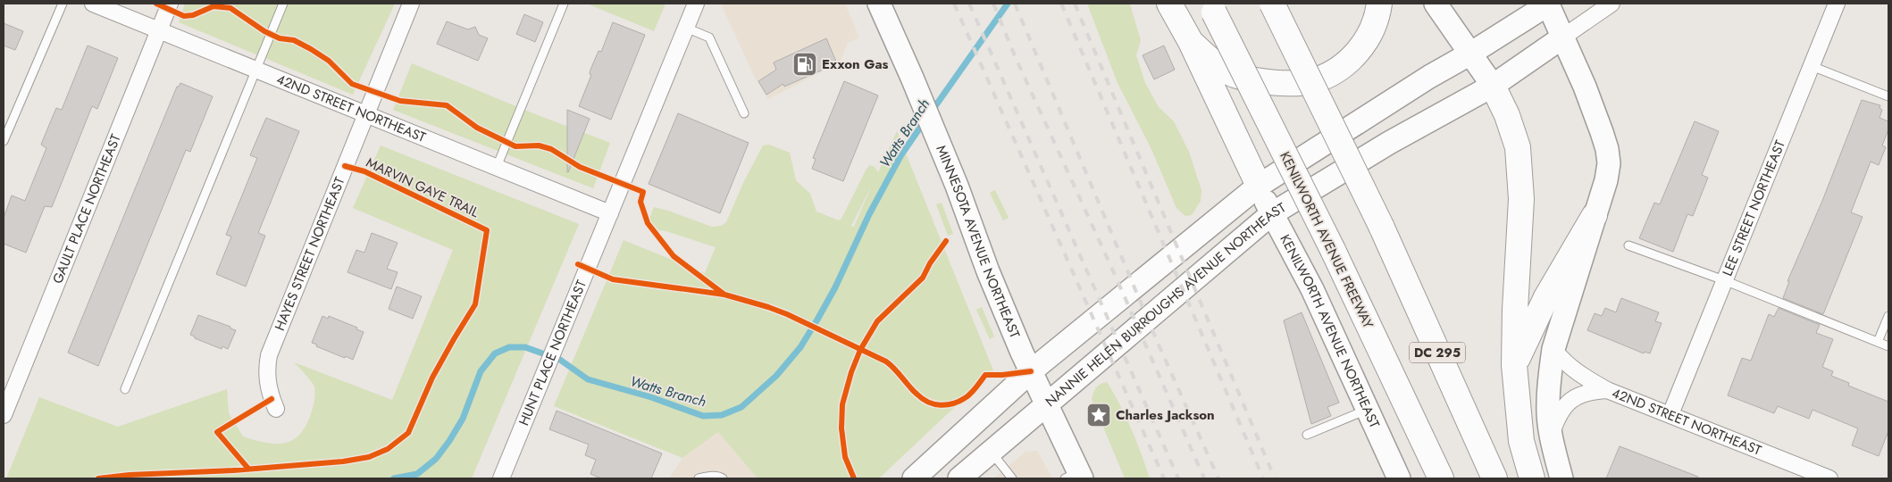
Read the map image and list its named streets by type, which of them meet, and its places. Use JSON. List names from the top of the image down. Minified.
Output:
{"streets":{"highway":["KENILWORTH AVENUE FREEWAY","DC 295"],"main road":["MINNESOTA AVENUE NORTHEAST","NANNIE HELEN BURROUGHS AVENUE NORTHEAST","KENILWORTH AVENUE NORTHEAST"],"street":["42ND STREET NORTHEAST","LEE STREET NORTHEAST","GAULT PLACE NORTHEAST","HAYES STREET NORTHEAST","HUNT PLACE NORTHEAST"],"cycle path":["MARVIN GAYE TRAIL"]},"crossings":[["42ND STREET NORTHEAST","LEE STREET NORTHEAST"],["42ND STREET NORTHEAST","GAULT PLACE NORTHEAST"],["42ND STREET NORTHEAST","HAYES STREET NORTHEAST"],["42ND STREET NORTHEAST","HUNT PLACE NORTHEAST"],["MINNESOTA AVENUE NORTHEAST","NANNIE HELEN BURROUGHS AVENUE NORTHEAST"],["NANNIE HELEN BURROUGHS AVENUE NORTHEAST","KENILWORTH AVENUE NORTHEAST"]],"water":["Watts Branch"],"places":{"fuel station":["Exxon Gas"],"place":["Charles Jackson"]}}
